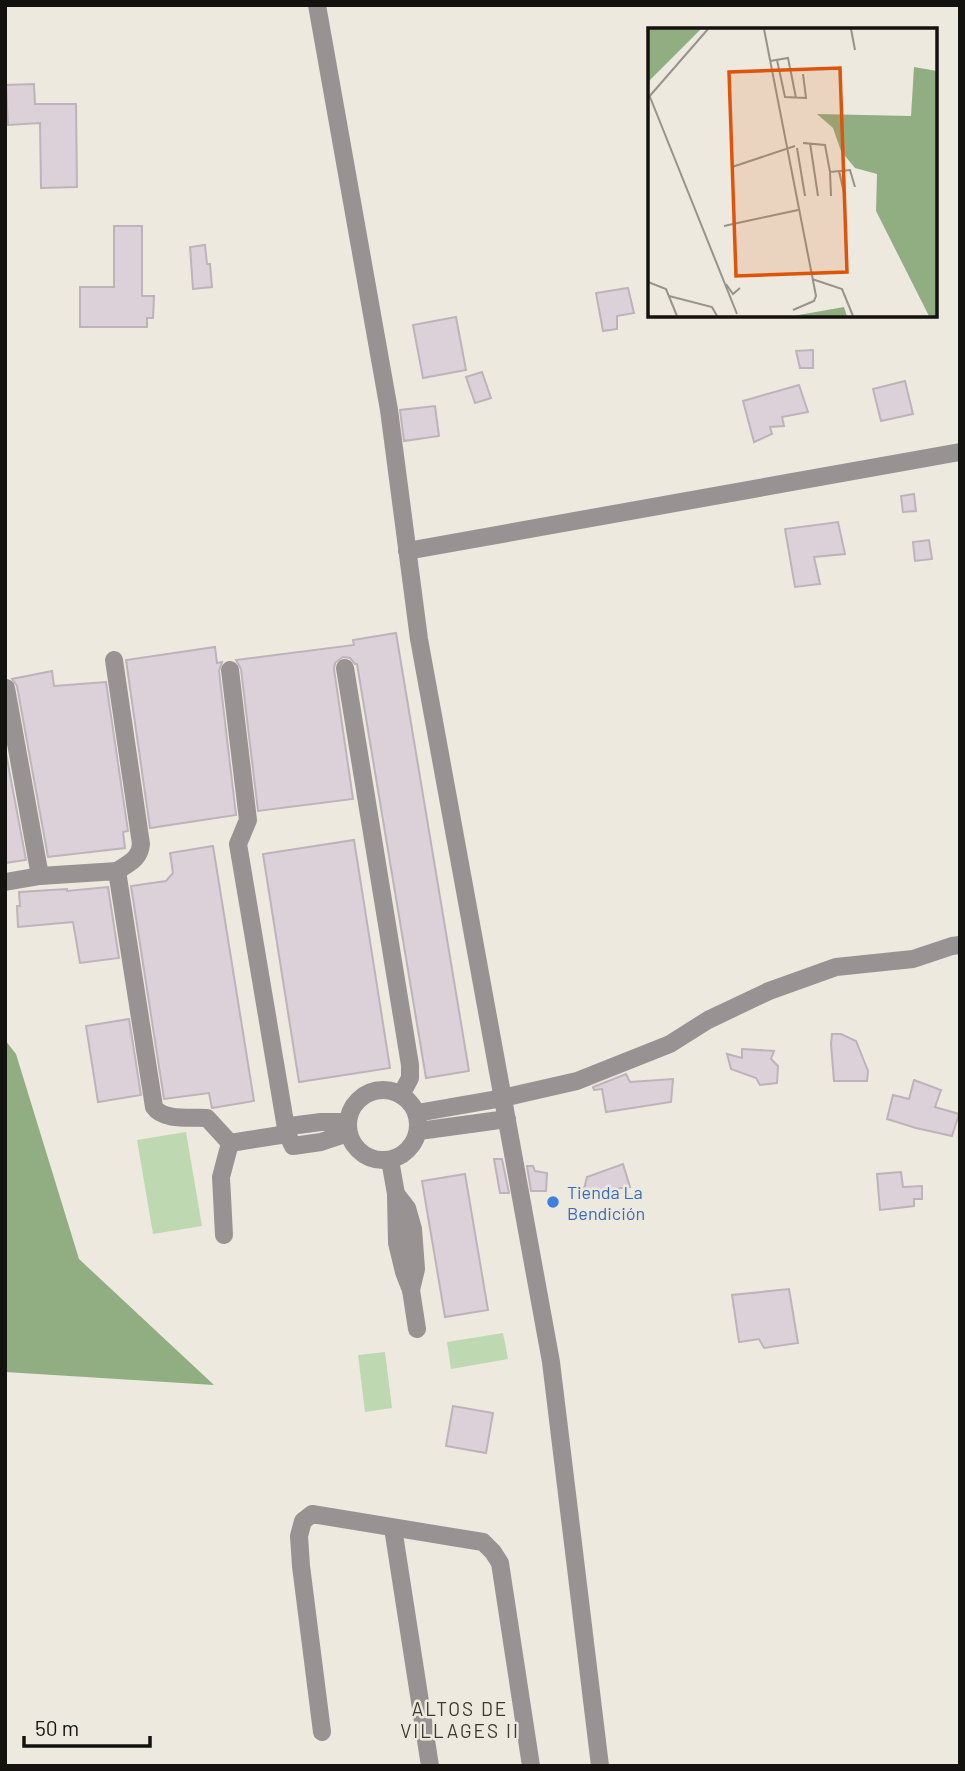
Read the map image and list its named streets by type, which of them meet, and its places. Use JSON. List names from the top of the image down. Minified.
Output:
{"districts":["ALTOS DE VILLAGES II"],"places":["Tienda La Bendición"],"scale_bar":"50 m"}
